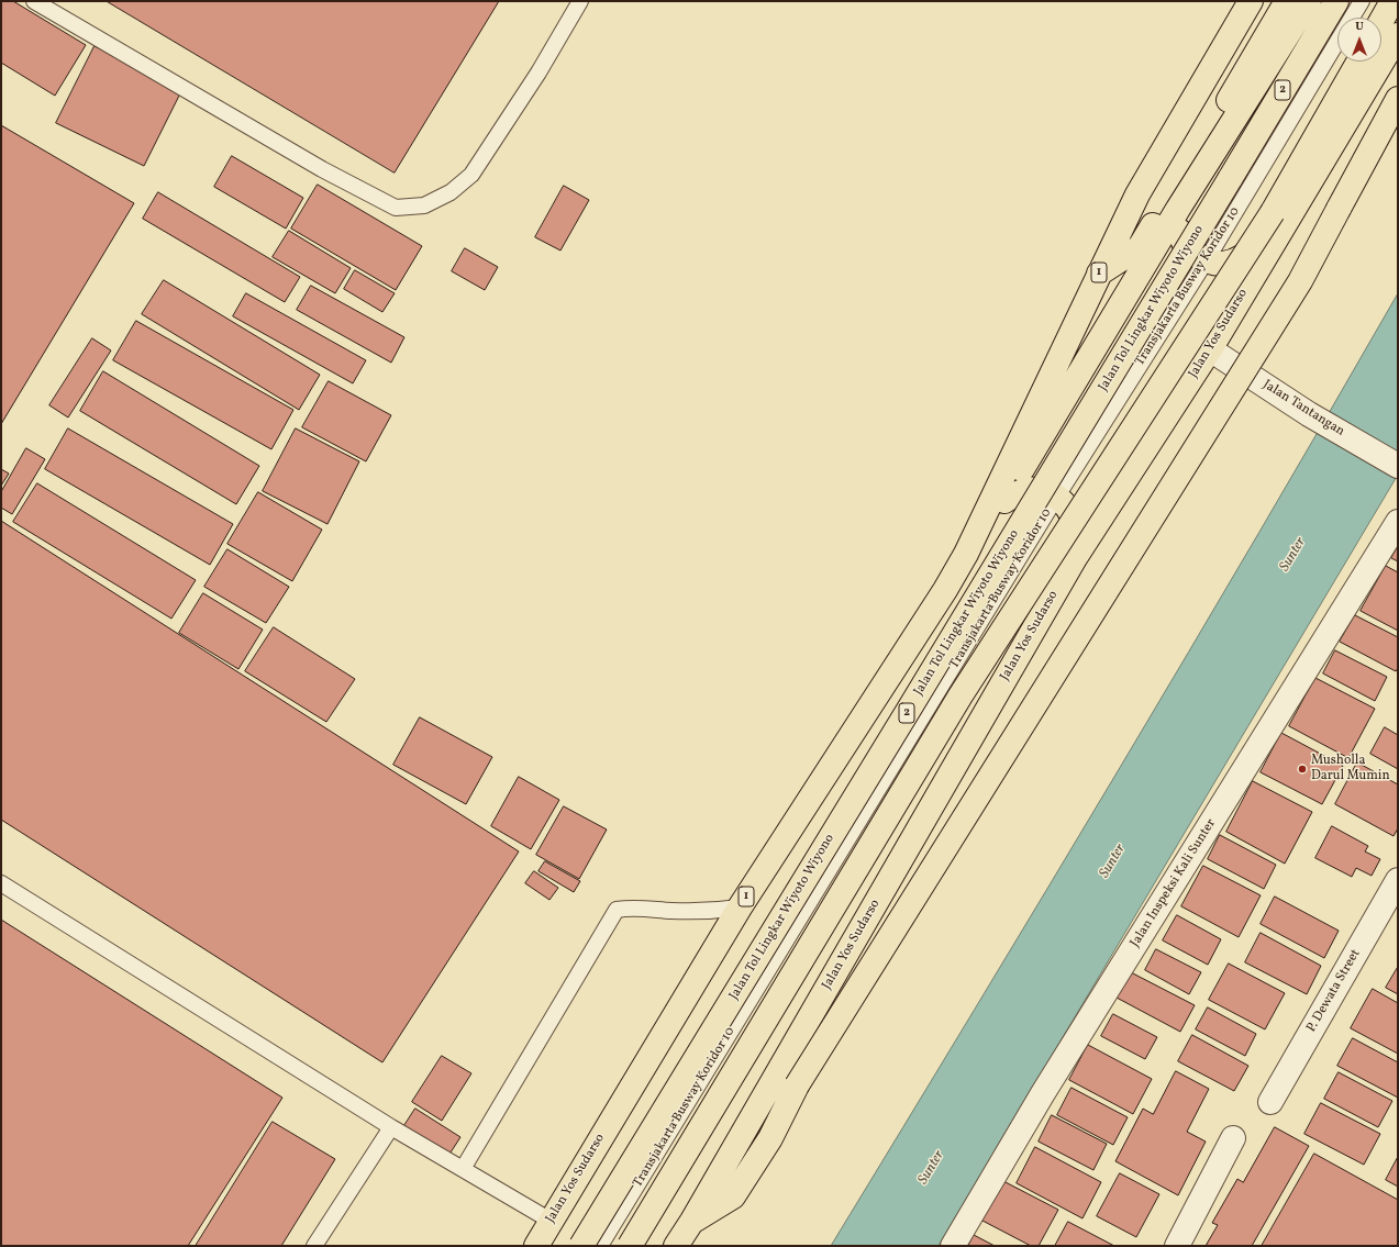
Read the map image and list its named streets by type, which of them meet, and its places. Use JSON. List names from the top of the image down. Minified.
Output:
{"streets":{"highway":["2","1","Jalan Tol Lingkar Wiyoto Wiyono","Jalan Yos Sudarso"],"street":["Jalan Tantangan","Jalan Inspeksi Kali Sunter","P. Dewata Street"],"lane":["Transjakarta Busway Koridor 10"]},"crossings":[["Jalan Yos Sudarso","Jalan Tantangan"]],"water":["Sunter"],"places":["Musholla Darul Mumin"],"north":"top"}
